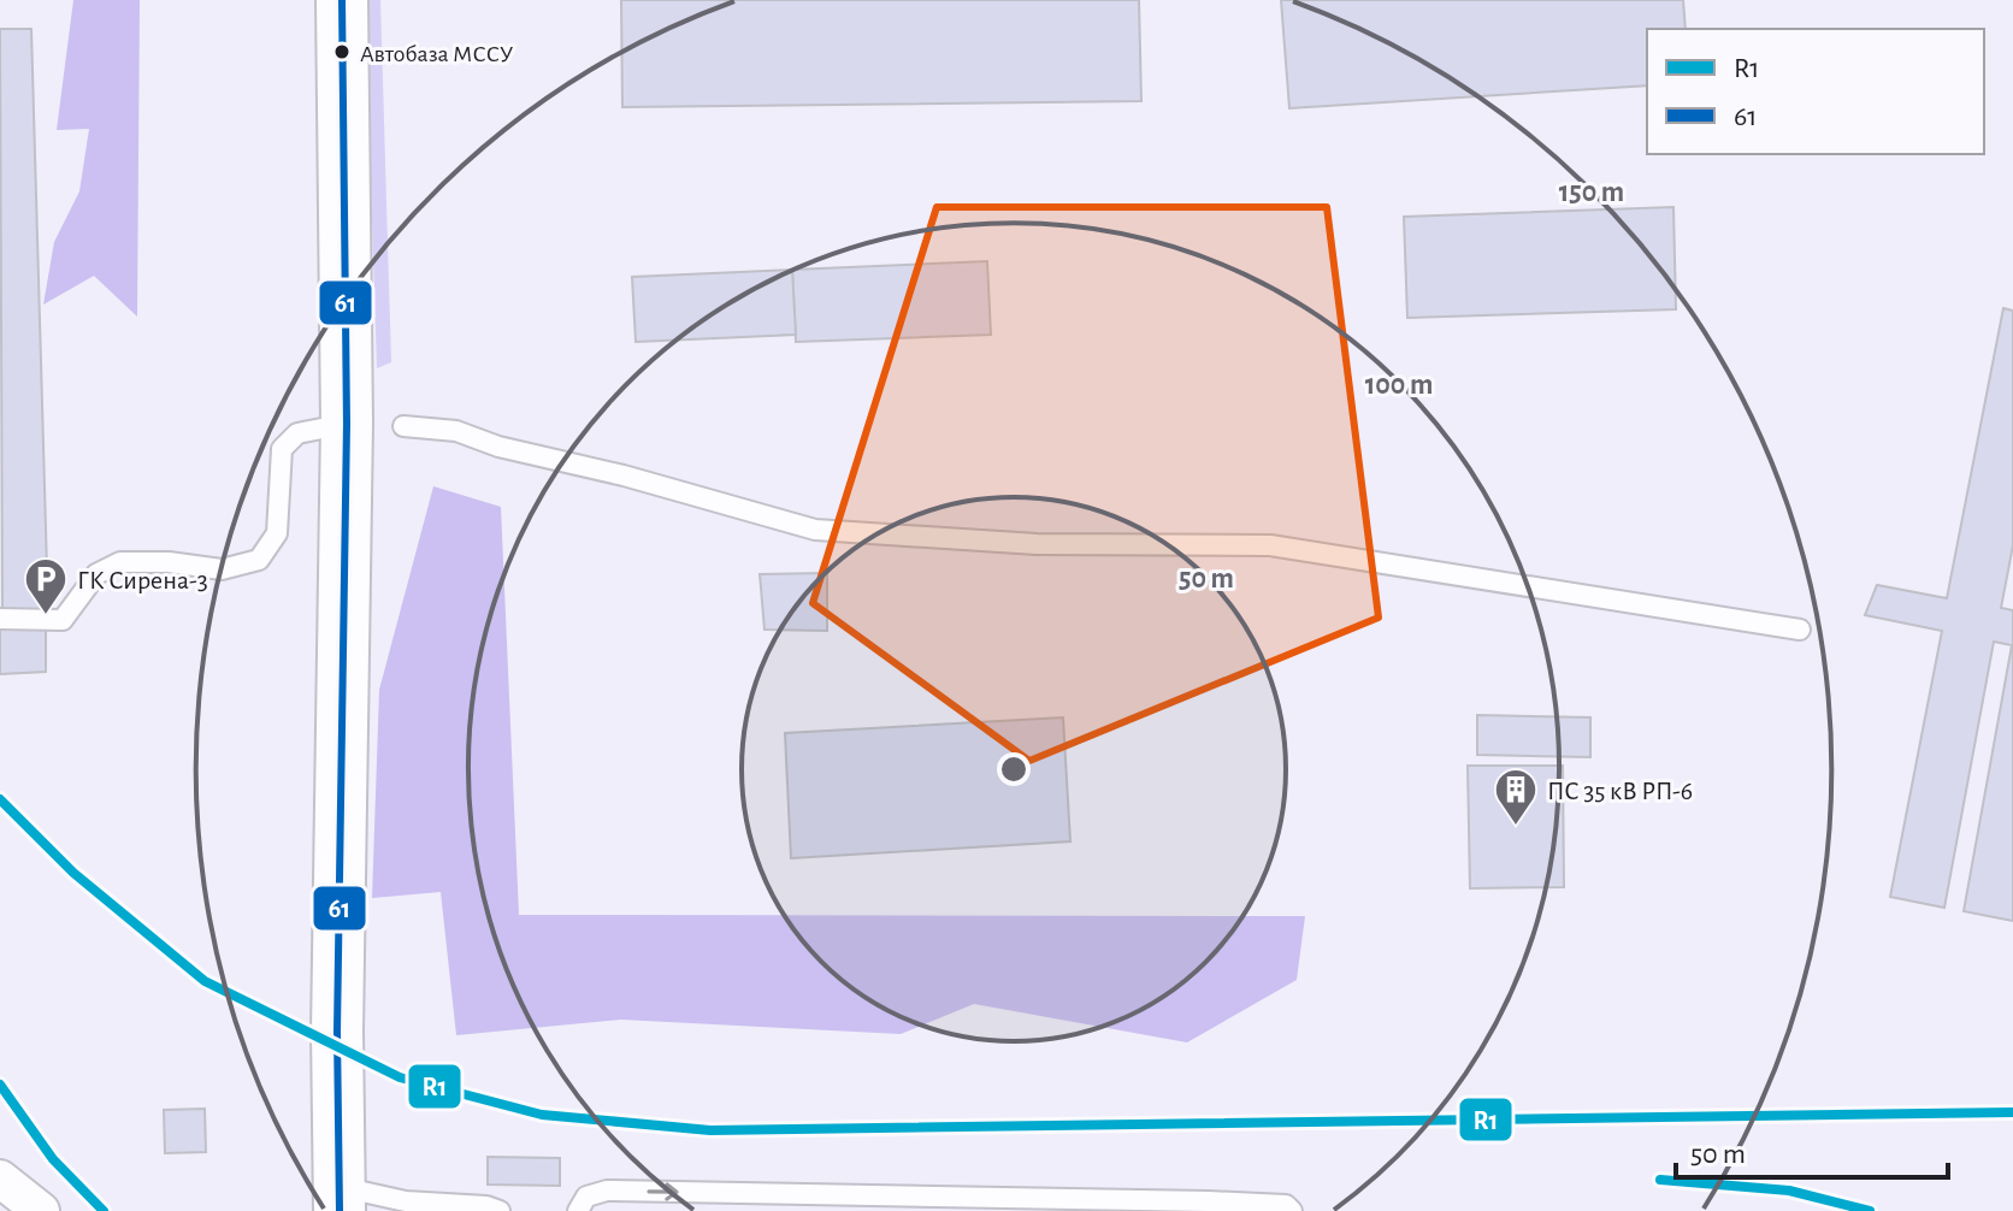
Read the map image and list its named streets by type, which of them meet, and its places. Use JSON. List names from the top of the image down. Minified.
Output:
{"places":{"other":["Автобаза МССУ"],"parking":["ГК Сирена-3"],"building":["ПС 35 кВ РП-6"]},"lines":["transit line 61","transit line R1"],"legend":["R1","61"],"scale_bar":"50 m","rings":["150 m","100 m","50 m"]}
